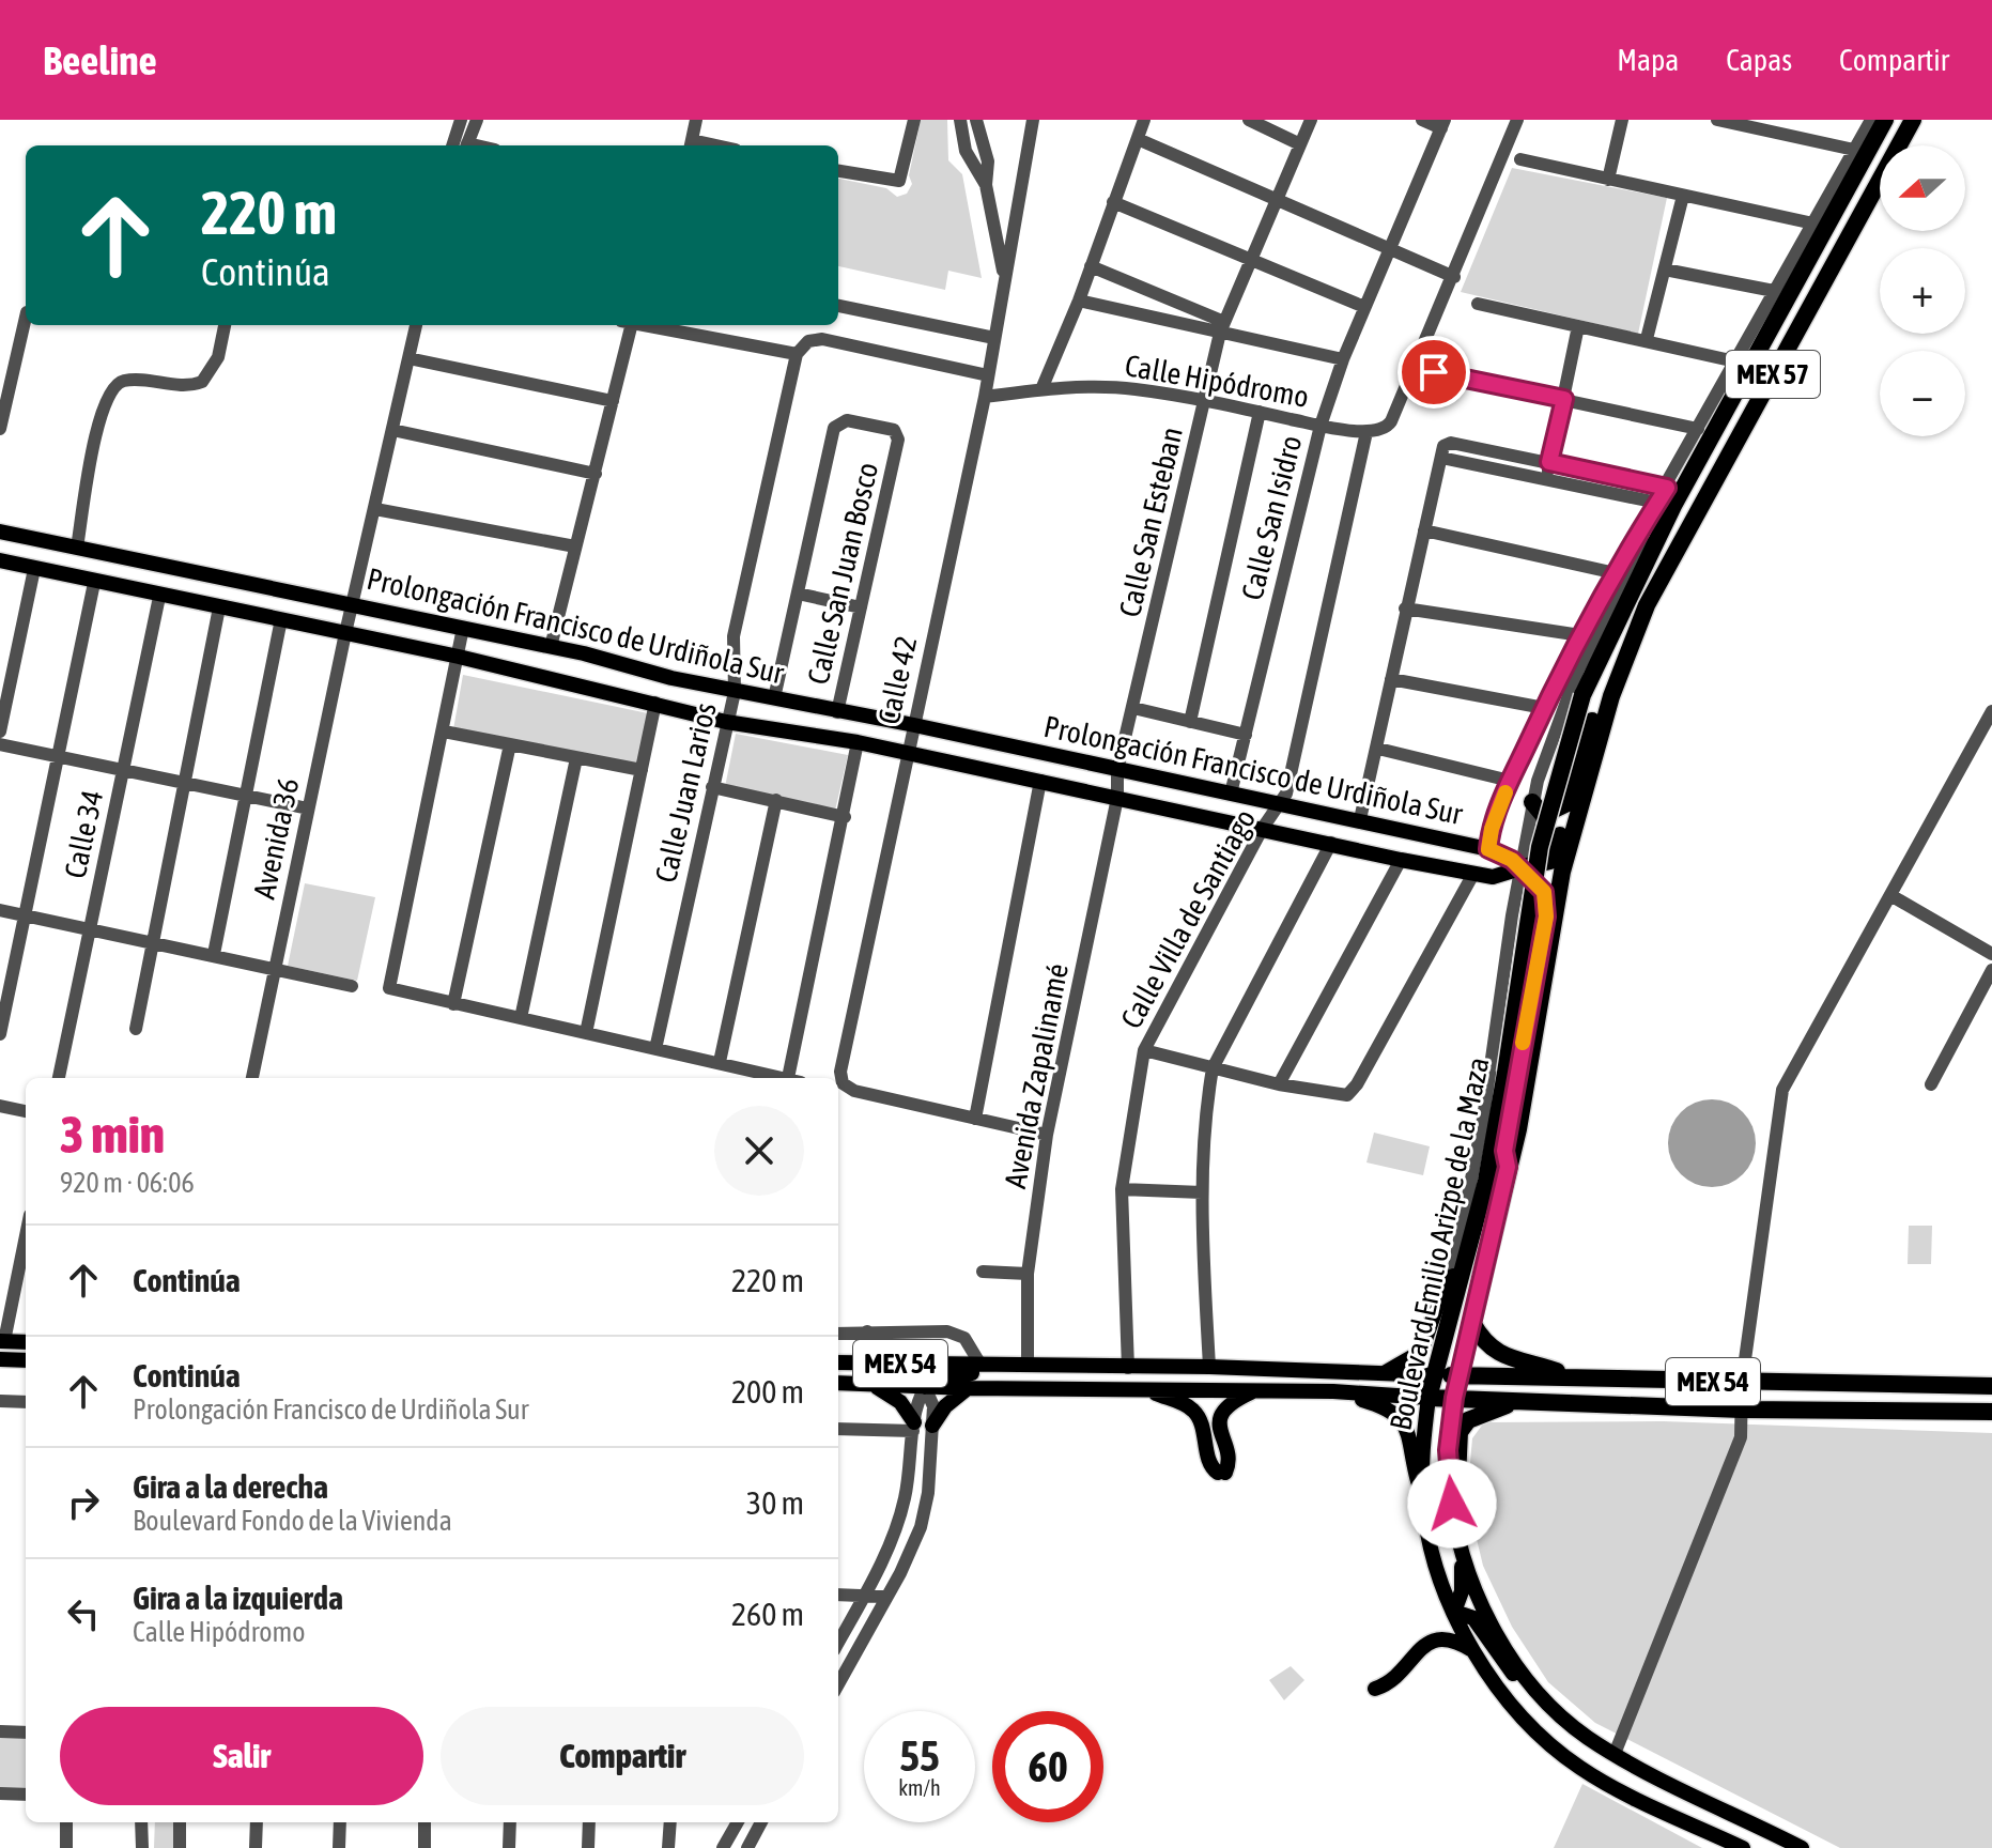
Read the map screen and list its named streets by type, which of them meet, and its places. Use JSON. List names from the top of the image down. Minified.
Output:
{"streets":{"highway":["MEX 57","Boulevard Emilio Arizpe de la Maza","MEX 54"],"main road":["Prolongación Francisco de Urdiñola Sur"],"street":["Calle Hipódromo","Calle San Isidro","Calle San Esteban","Calle San Juan Bosco","Calle 42","Calle Juan Larios","Calle 34","Avenida 36","Calle Villa de Santiago","Avenida Zapalinamé"]},"crossings":[["Calle Hipódromo","Calle San Isidro"],["Calle Hipódromo","Calle San Esteban"],["Calle Hipódromo","Calle 42"],["Calle San Isidro","Prolongación Francisco de Urdiñola Sur"],["Calle San Esteban","Prolongación Francisco de Urdiñola Sur"],["Calle San Esteban","Avenida Zapalinamé"],["Calle San Juan Bosco","Prolongación Francisco de Urdiñola Sur"],["Prolongación Francisco de Urdiñola Sur","Calle 42"],["Prolongación Francisco de Urdiñola Sur","Calle Juan Larios"],["Prolongación Francisco de Urdiñola Sur","Calle 34"],["Prolongación Francisco de Urdiñola Sur","Avenida 36"],["Prolongación Francisco de Urdiñola Sur","Calle Villa de Santiago"],["Prolongación Francisco de Urdiñola Sur","Avenida Zapalinamé"],["Calle Villa de Santiago","MEX 54"],["Avenida Zapalinamé","MEX 54"],["Boulevard Emilio Arizpe de la Maza","MEX 54"]],"north":"left","page":{"header":"Beeline","nav":["Mapa","Capas","Compartir"],"map_buttons":["+","−"],"turn":["220 m","Continúa"],"heading":["3 min","920 m · 06:06"],"list":[{"name":"Continúa","value":"220 m"},{"name":"Continúa","note":"Prolongación Francisco de Urdiñola Sur","value":"200 m"},{"name":"Gira a la derecha","note":"Boulevard Fondo de la Vivienda","value":"30 m"},{"name":"Gira a la izquierda","note":"Calle Hipódromo","value":"260 m"}],"buttons":["Salir","Compartir"],"speed":"55 km/h","limit":"60"}}
